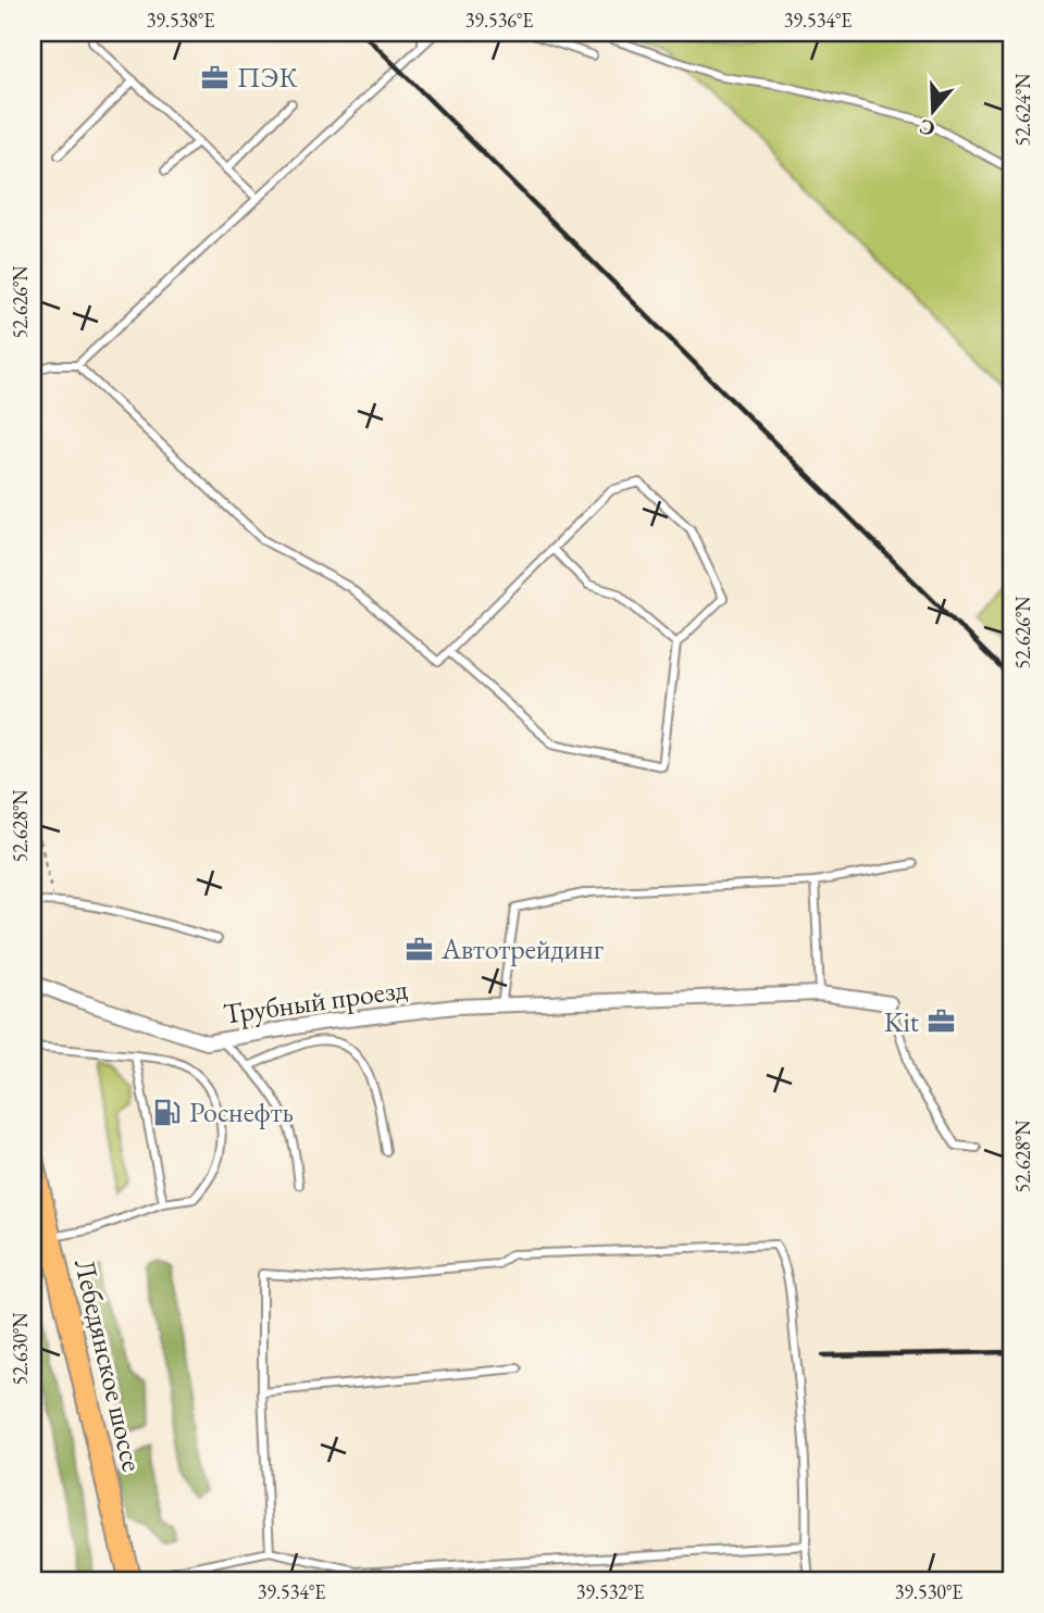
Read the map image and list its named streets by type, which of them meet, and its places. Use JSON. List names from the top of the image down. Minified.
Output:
{"streets":{"main road":["Лебедянское шоссе"],"street":["Трубный проезд"]},"places":{"office":["ПЭК","Автотрейдинг","Kit"],"fuel station":["Роснефть"]},"north":"bottom","coordinates":["39.538°E","39.536°E","39.534°E","52.624°N","52.626°N","52.628°N","52.630°N","39.532°E","39.530°E"]}
